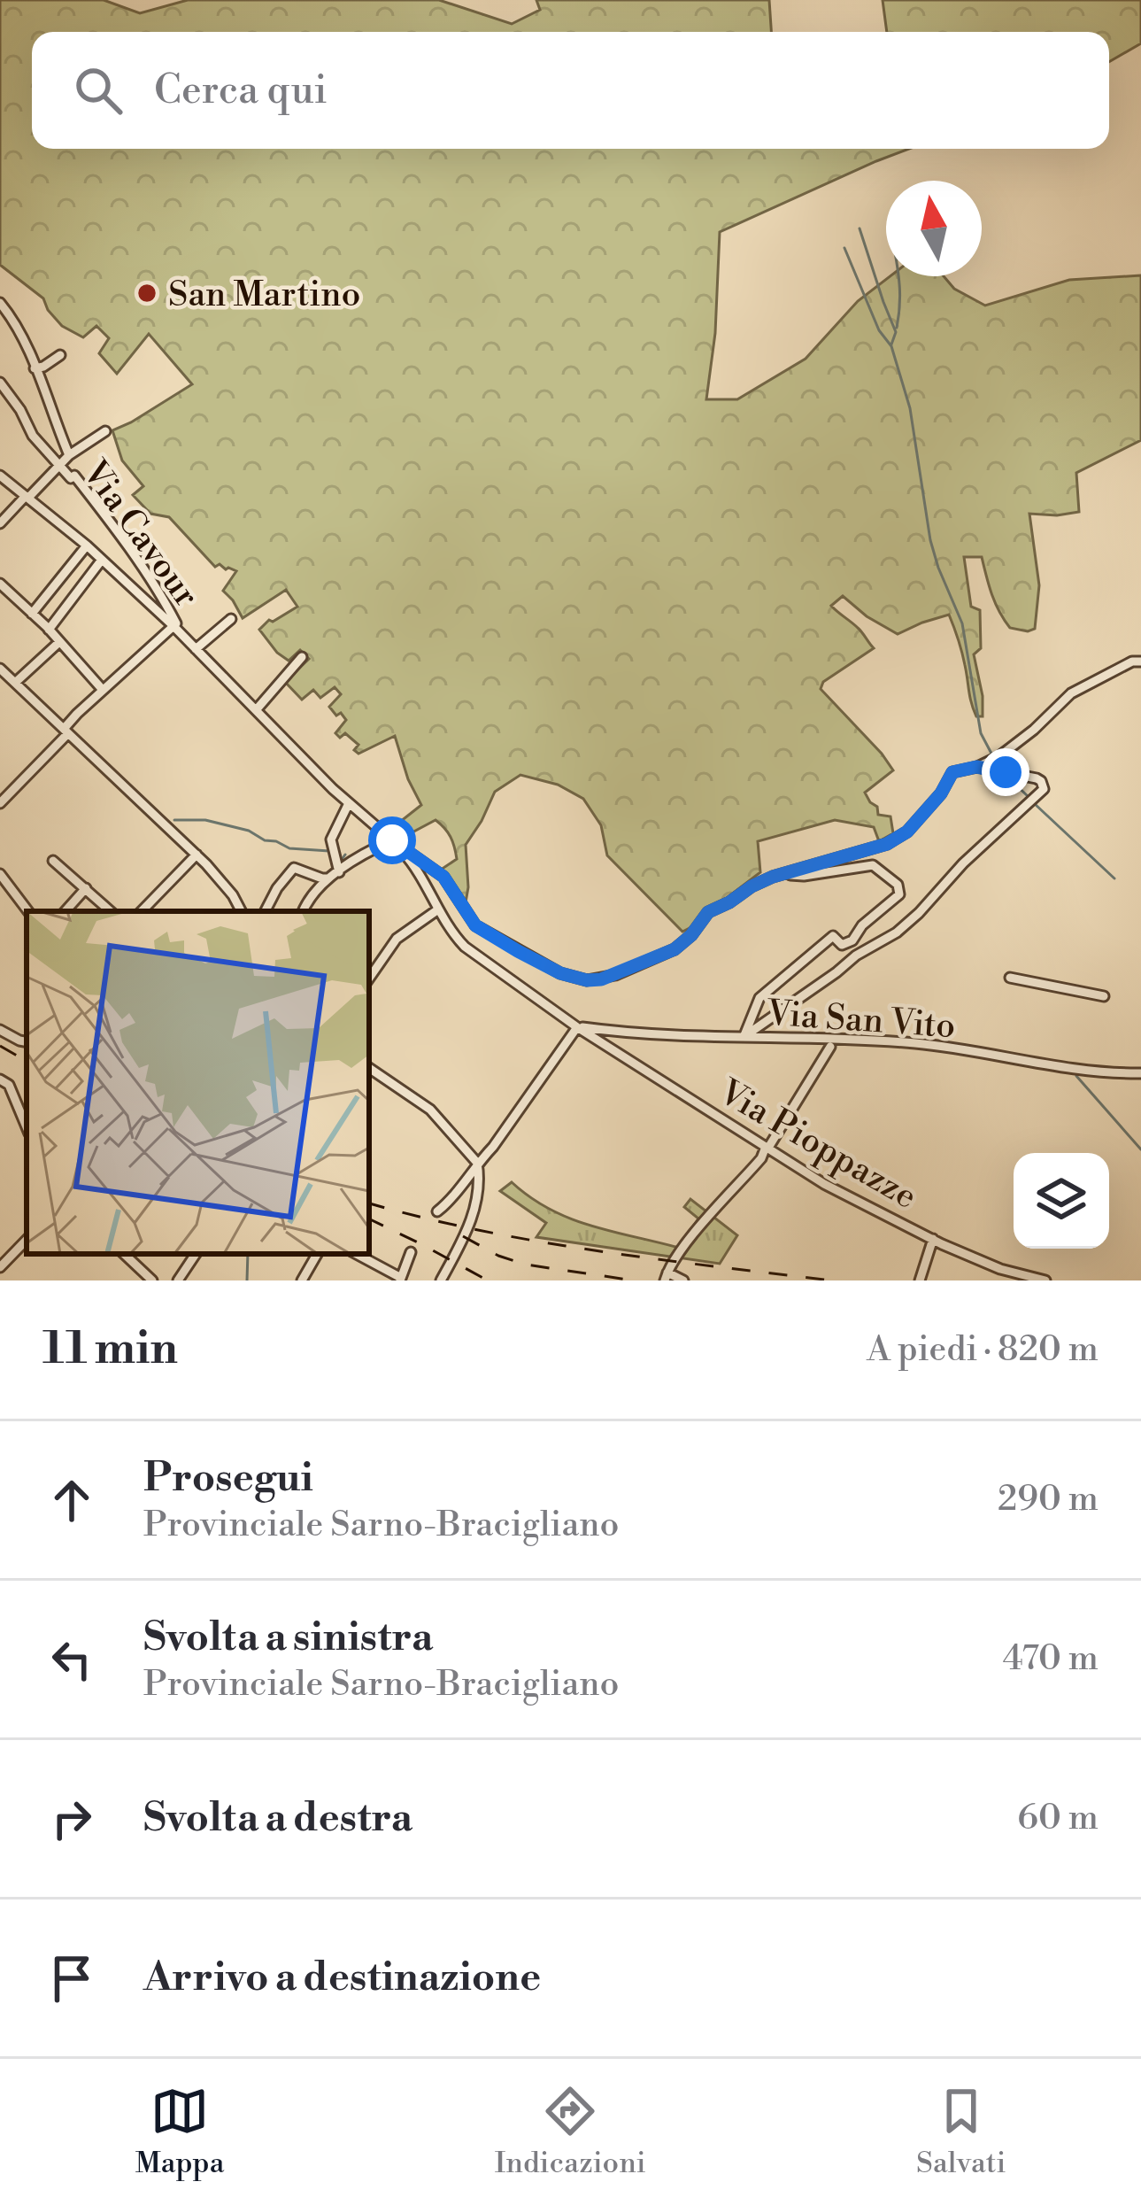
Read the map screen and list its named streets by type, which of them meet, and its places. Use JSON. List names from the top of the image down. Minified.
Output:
{"streets":{"street":["Via Cavour","Via San Vito","Via Pioppazze"]},"crossings":[["Via San Vito","Via Pioppazze"]],"places":["San Martino"],"north":"top","page":{"search":"Cerca qui","heading":["11 min","A piedi · 820 m"],"list":[["Prosegui","Provinciale Sarno-Bracigliano","290 m"],["Svolta a sinistra","Provinciale Sarno-Bracigliano","470 m"],["Svolta a destra","60 m"],"Arrivo a destinazione"],"nav":["Mappa","Indicazioni","Salvati"]}}
